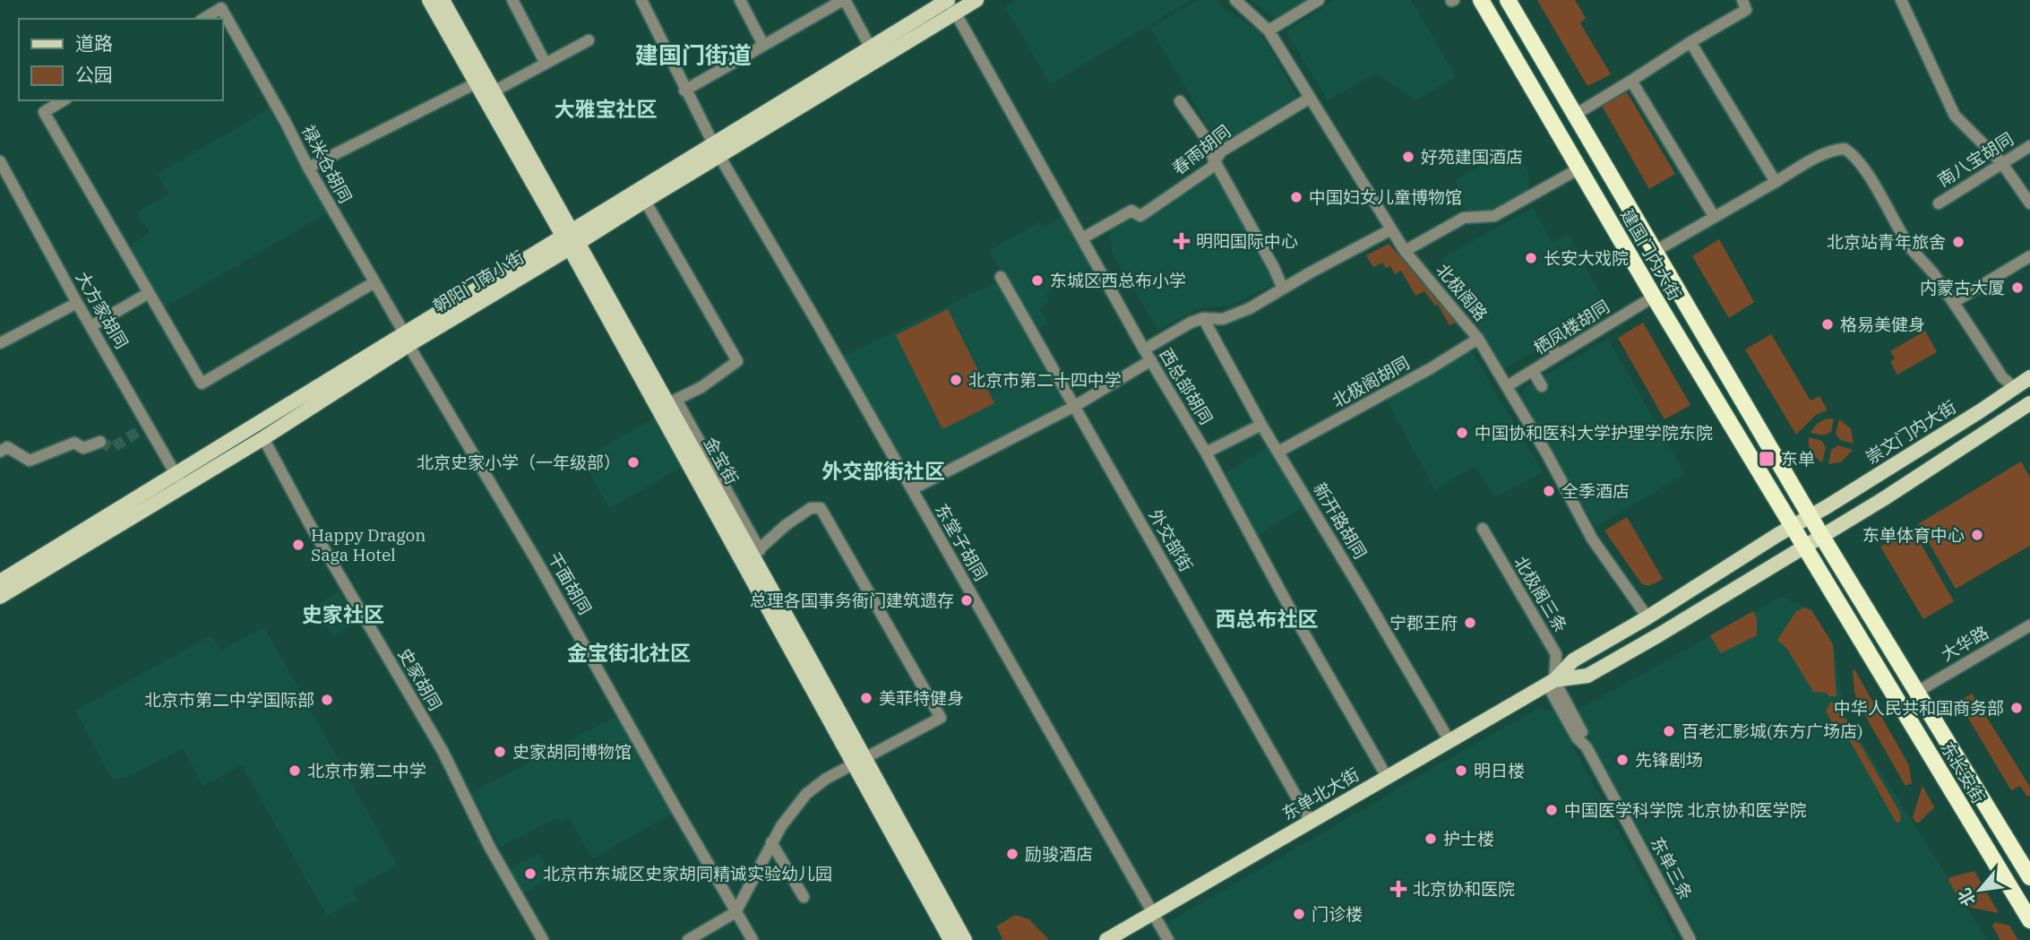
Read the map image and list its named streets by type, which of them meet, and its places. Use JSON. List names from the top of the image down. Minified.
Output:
{"streets":{"highway":["建国门内大街","东长安街"],"main road":["朝阳门南小街","崇文门内大街","金宝街","东单北大街"],"street":["春雨胡同","南八宝胡同","禄米仓胡同","北极阁路","大方家胡同","栖凤楼胡同","北极阁胡同","西总部胡同","新开路胡同","外交部街","东堂子胡同","干面胡同","北极阁三条","大华路","史家胡同","东单三条"]},"crossings":[["春雨胡同","北极阁路"],["春雨胡同","西总部胡同"],["禄米仓胡同","朝阳门南小街"],["禄米仓胡同","干面胡同"],["建国门内大街","栖凤楼胡同"],["建国门内大街","崇文门内大街"],["建国门内大街","东长安街"],["建国门内大街","东单北大街"],["朝阳门南小街","大方家胡同"],["朝阳门南小街","西总部胡同"],["朝阳门南小街","金宝街"],["朝阳门南小街","东堂子胡同"],["朝阳门南小街","干面胡同"],["朝阳门南小街","史家胡同"],["北极阁路","栖凤楼胡同"],["北极阁路","北极阁胡同"],["北极阁路","东单北大街"],["北极阁胡同","新开路胡同"],["西总部胡同","东单北大街"],["崇文门内大街","东单北大街"],["新开路胡同","东单北大街"],["外交部街","东单北大街"],["东堂子胡同","东单北大街"],["北极阁三条","东单北大街"],["北极阁三条","东单三条"],["大华路","东长安街"],["东长安街","东单北大街"],["东单北大街","东单三条"]],"districts":["建国门街道","大雅宝社区","外交部街社区","史家社区","西总布社区","金宝街北社区"],"places":{"other":["好苑建国酒店","中国妇女儿童博物馆","北京站青年旅舍","长安大戏院","东城区西总布小学","内蒙古大厦","格易美健身","北京市第二十四中学","中国协和医科大学护理学院东院","北京史家小学（一年级部）","全季酒店","东单体育中心","Happy Dragon Saga Hotel","总理各国事务衙门建筑遗存","宁郡王府","美菲特健身","北京市第二中学国际部","中华人民共和国商务部","百老汇影城(东方广场店)","史家胡同博物馆","先锋剧场","北京市第二中学","明日楼","中国医学科学院 北京协和医学院","护士楼","励骏酒店","北京市东城区史家胡同精诚实验幼儿园","门诊楼"],"health":["明阳国际中心","北京协和医院"],"transit":["东单"]},"legend":["道路","公园"],"north":"bottom left"}
